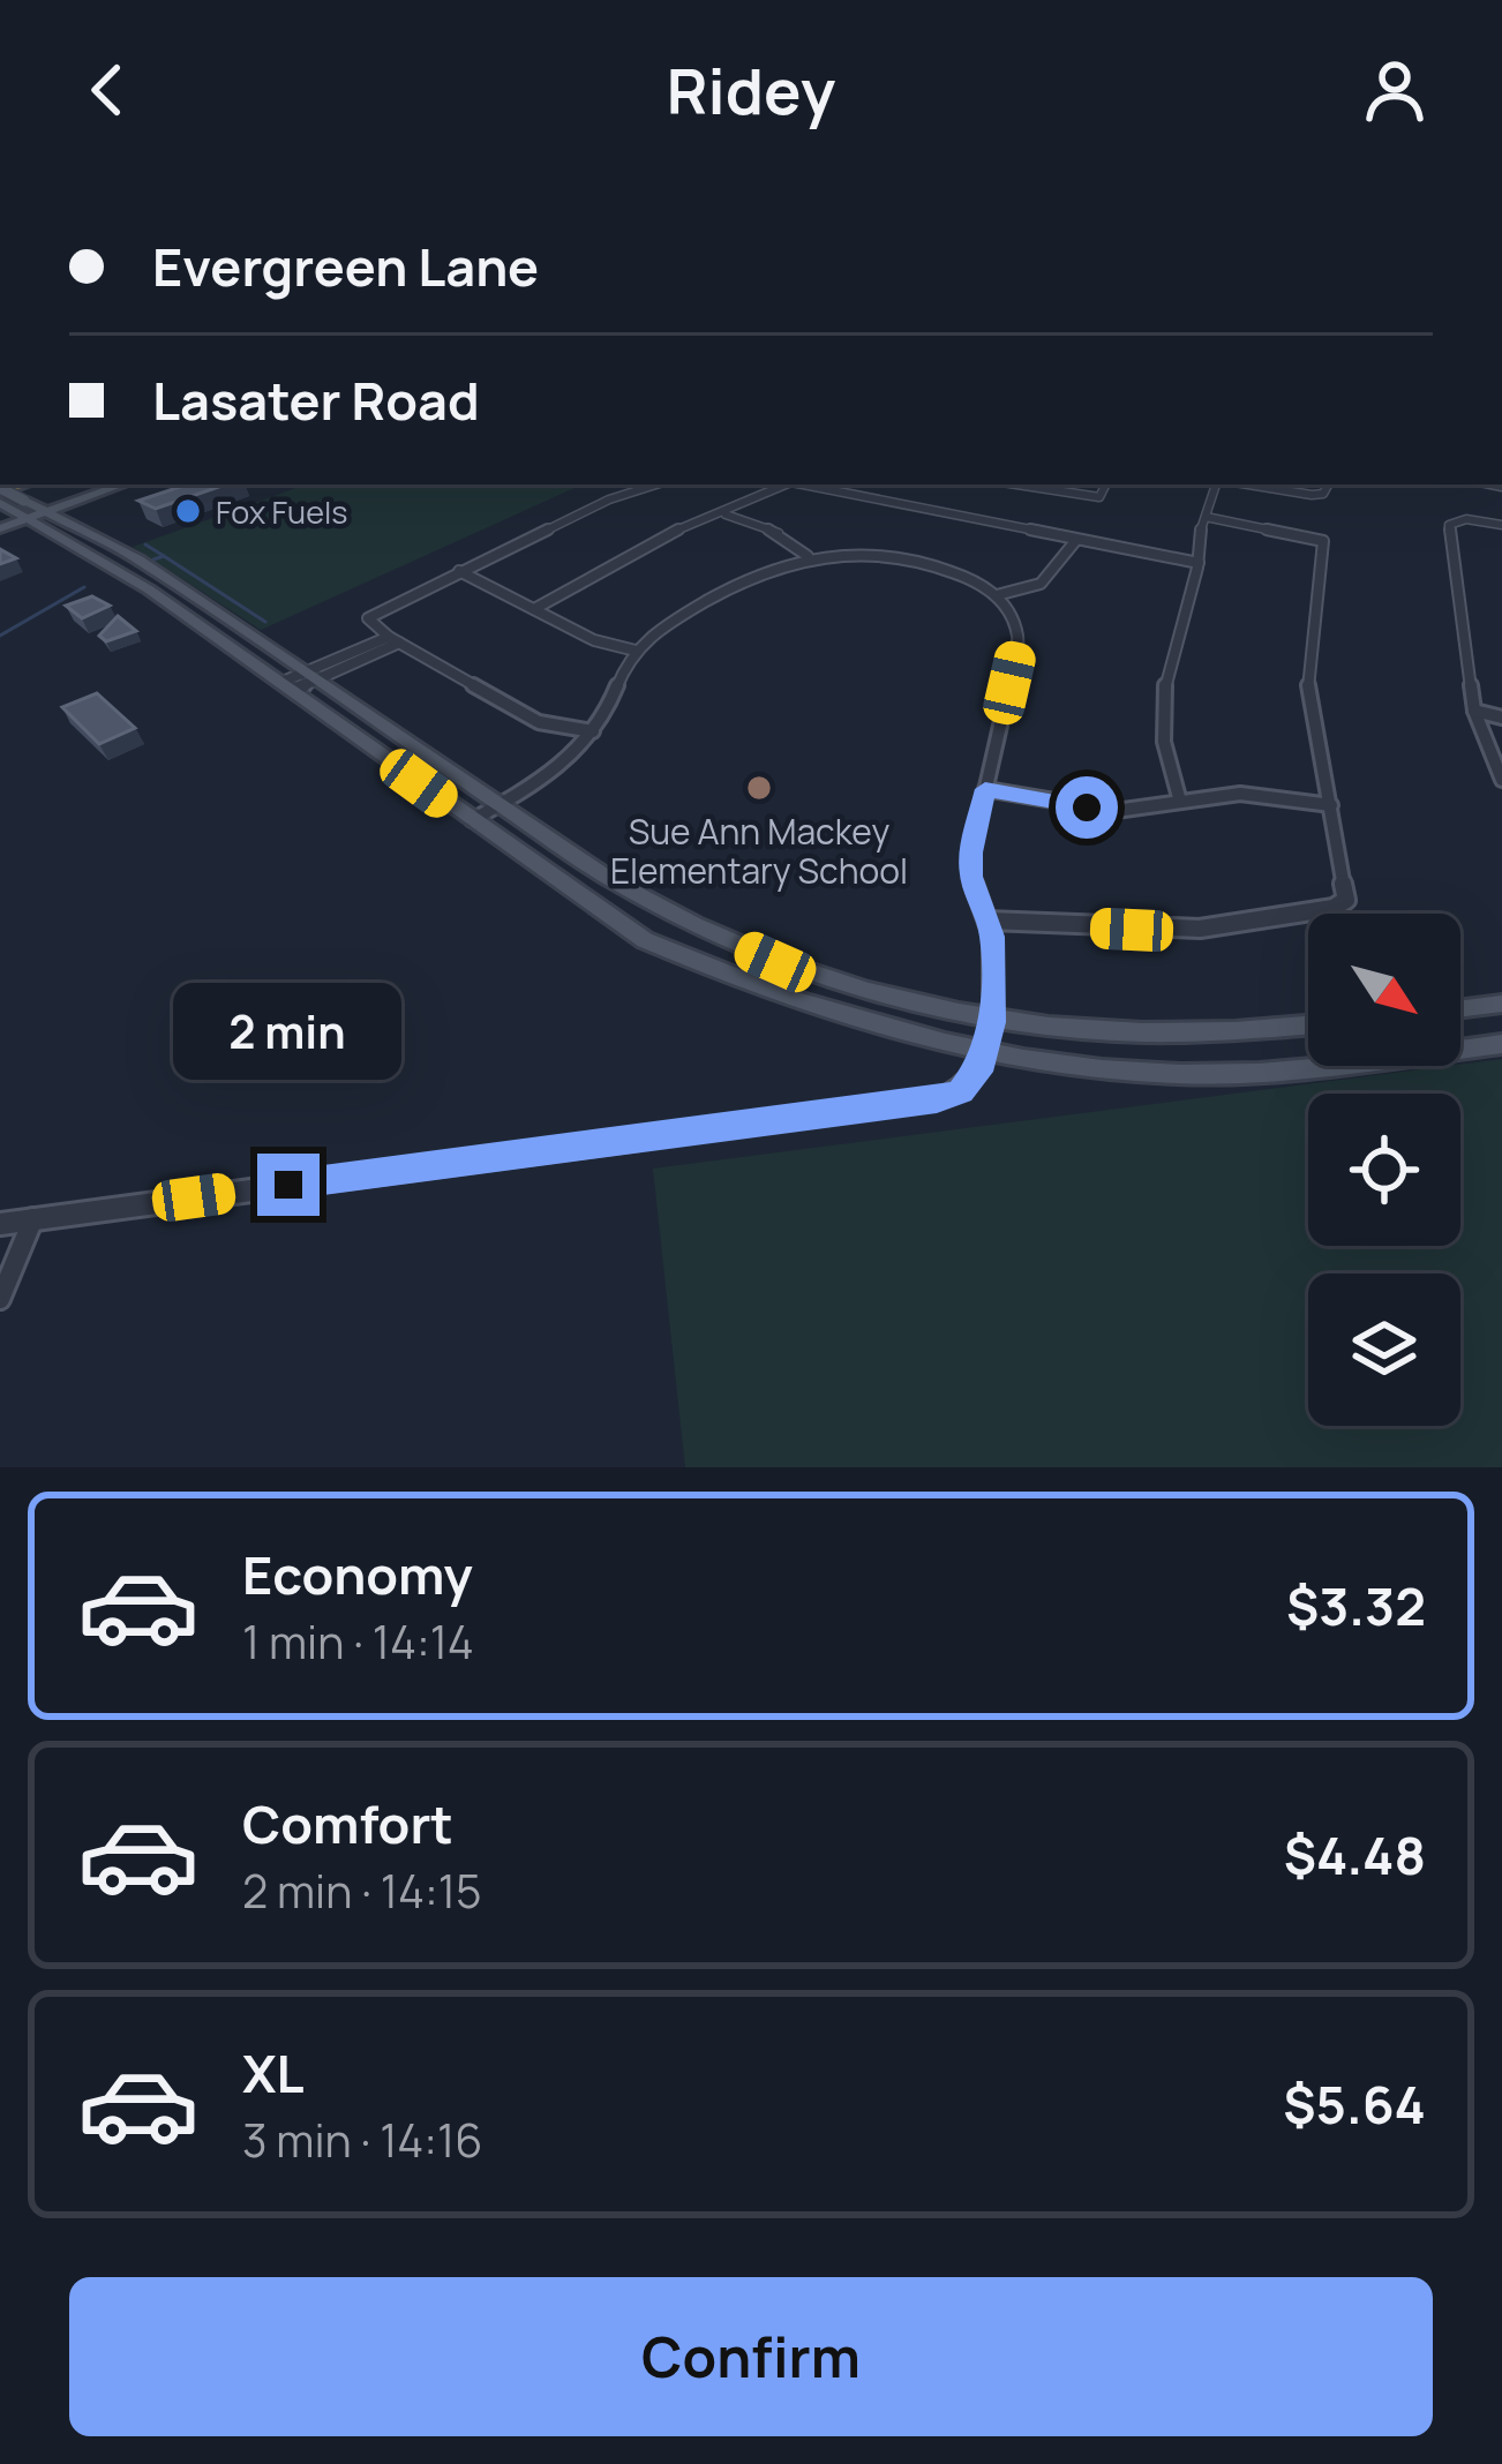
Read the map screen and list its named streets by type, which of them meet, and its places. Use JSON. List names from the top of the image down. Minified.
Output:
{"places":["Fox Fuels","Sue Ann Mackey Elementary School"],"north":"bottom right","page":{"header":"Ridey","banner":["Evergreen Lane","Lasater Road"],"bubble":"2 min","list":[{"name":"Economy","note":"1 min · 14:14","value":"$3.32"},{"name":"Comfort","note":"2 min · 14:15","value":"$4.48"},{"name":"XL","note":"3 min · 14:16","value":"$5.64"}],"buttons":"Confirm"}}
